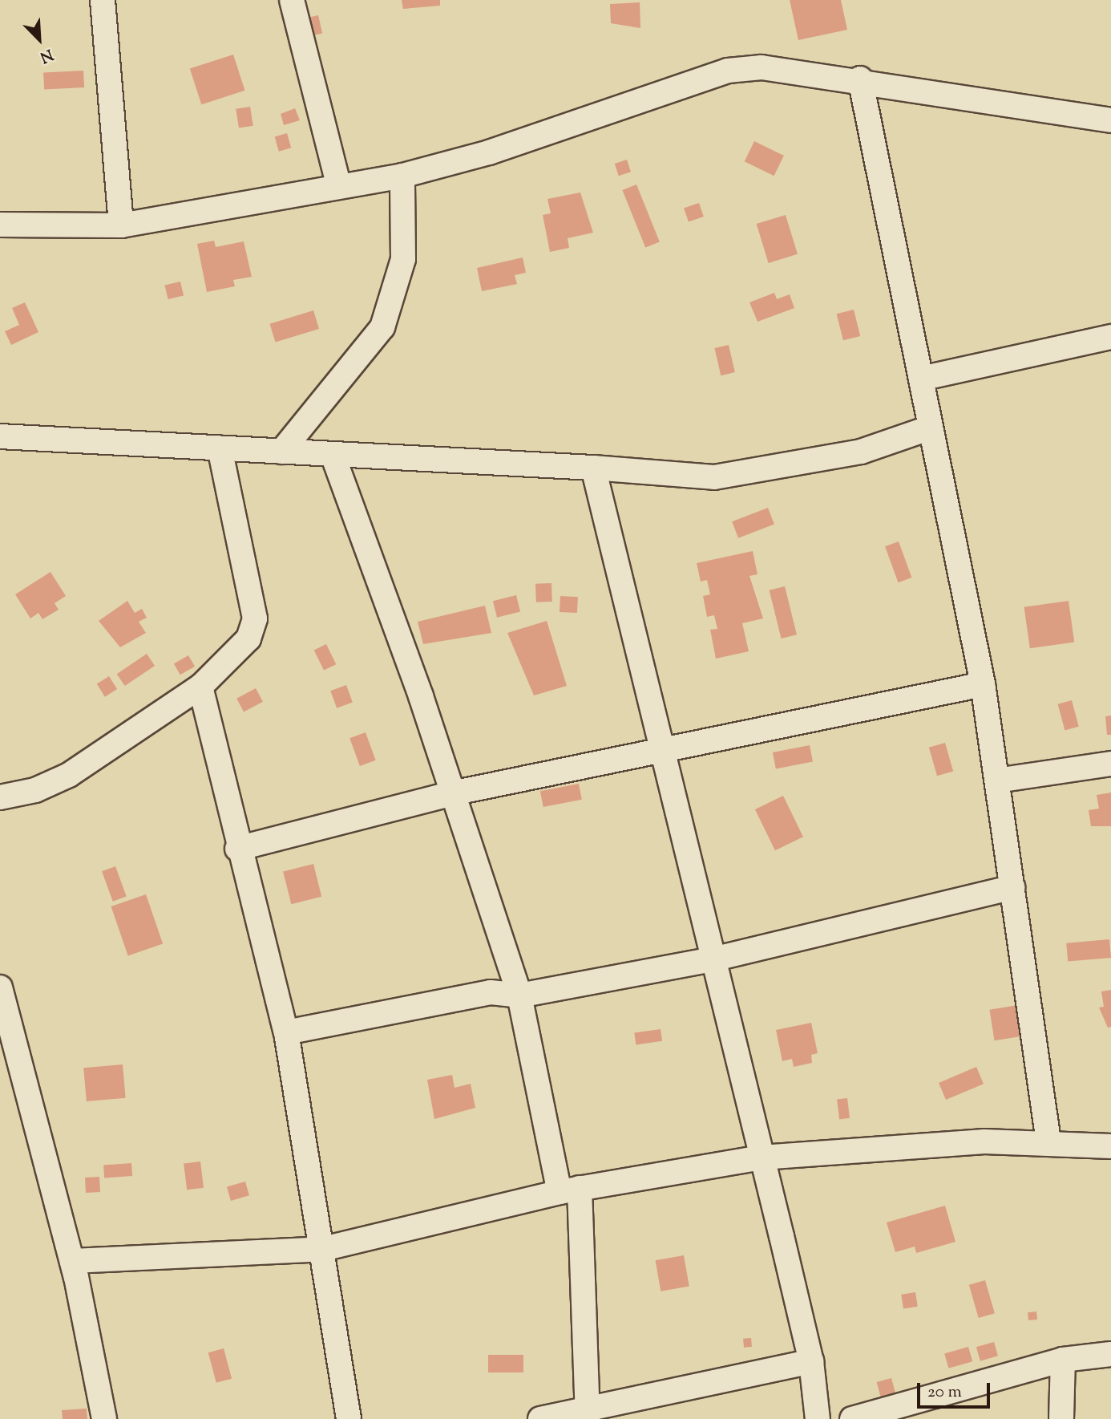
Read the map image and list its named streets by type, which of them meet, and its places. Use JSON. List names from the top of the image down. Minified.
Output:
{"scale_bar":"20 m","north":"bottom right"}
